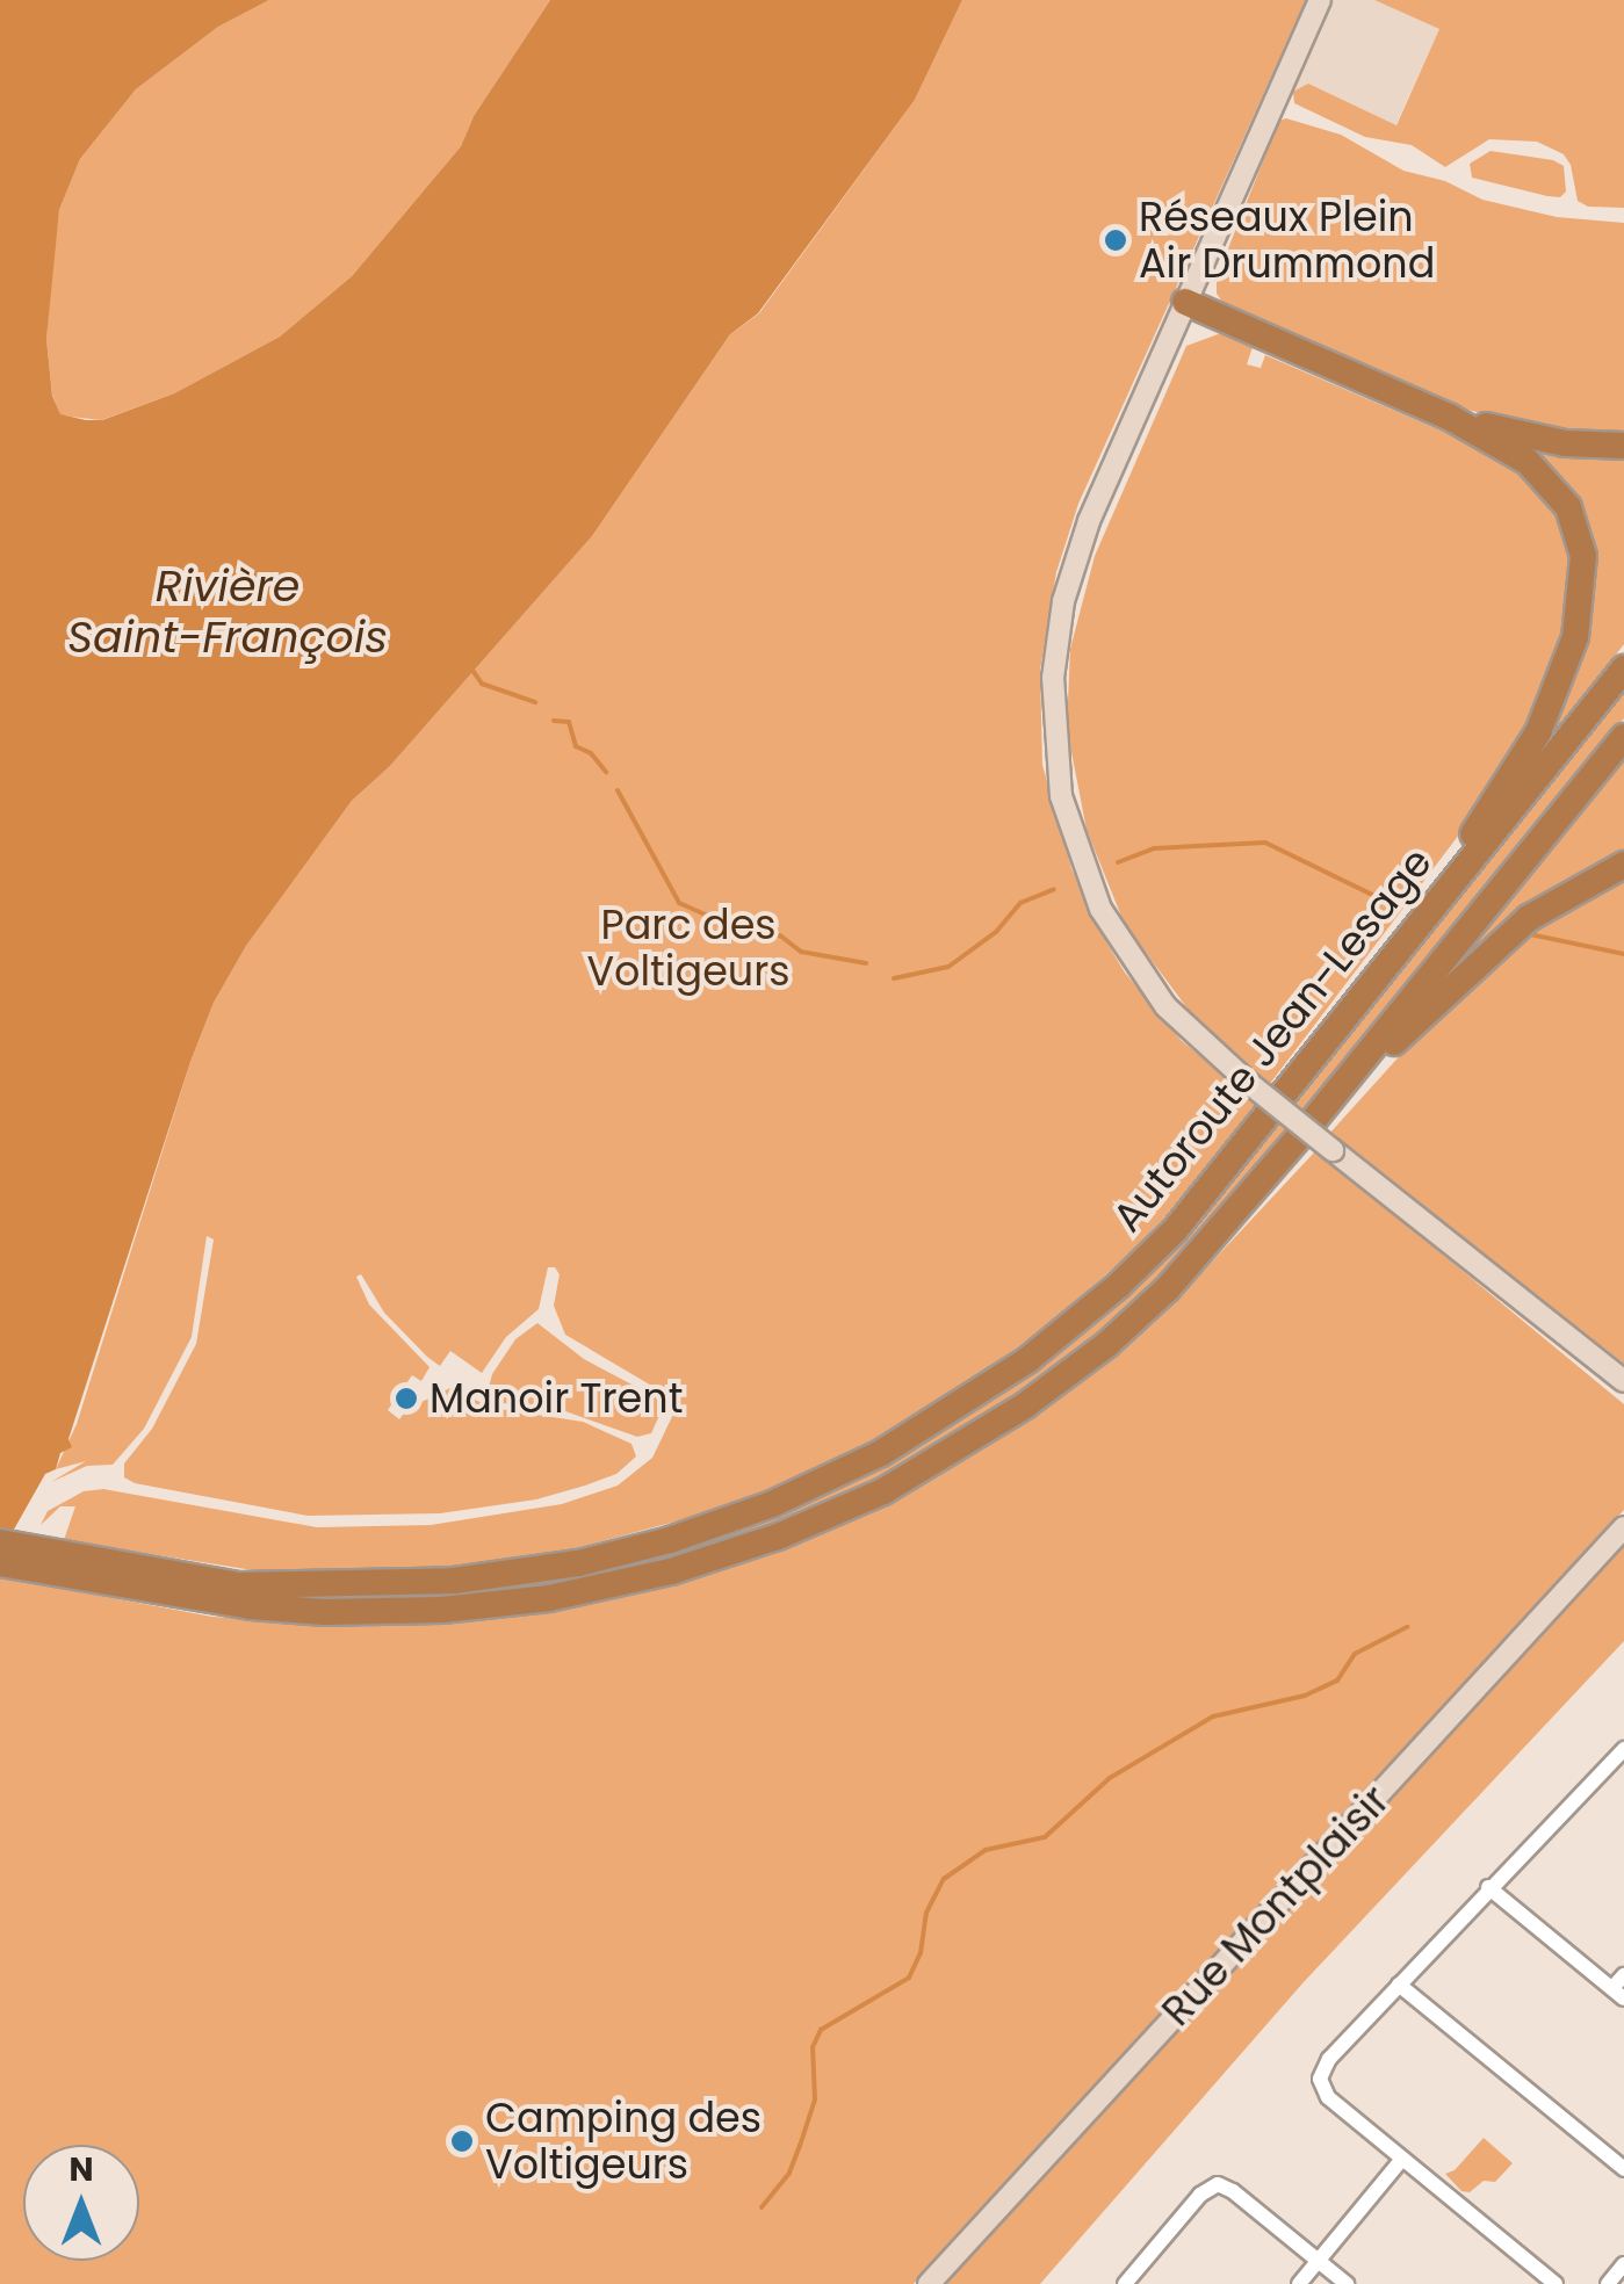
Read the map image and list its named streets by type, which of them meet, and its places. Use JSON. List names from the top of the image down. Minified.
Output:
{"streets":{"highway":["Autoroute Jean-Lesage"],"street":["Rue Montplaisir"]},"water":["Rivière Saint-François"],"parks":["Parc des Voltigeurs"],"places":["Réseaux Plein Air Drummond","Manoir Trent","Camping des Voltigeurs"],"north":"top"}
